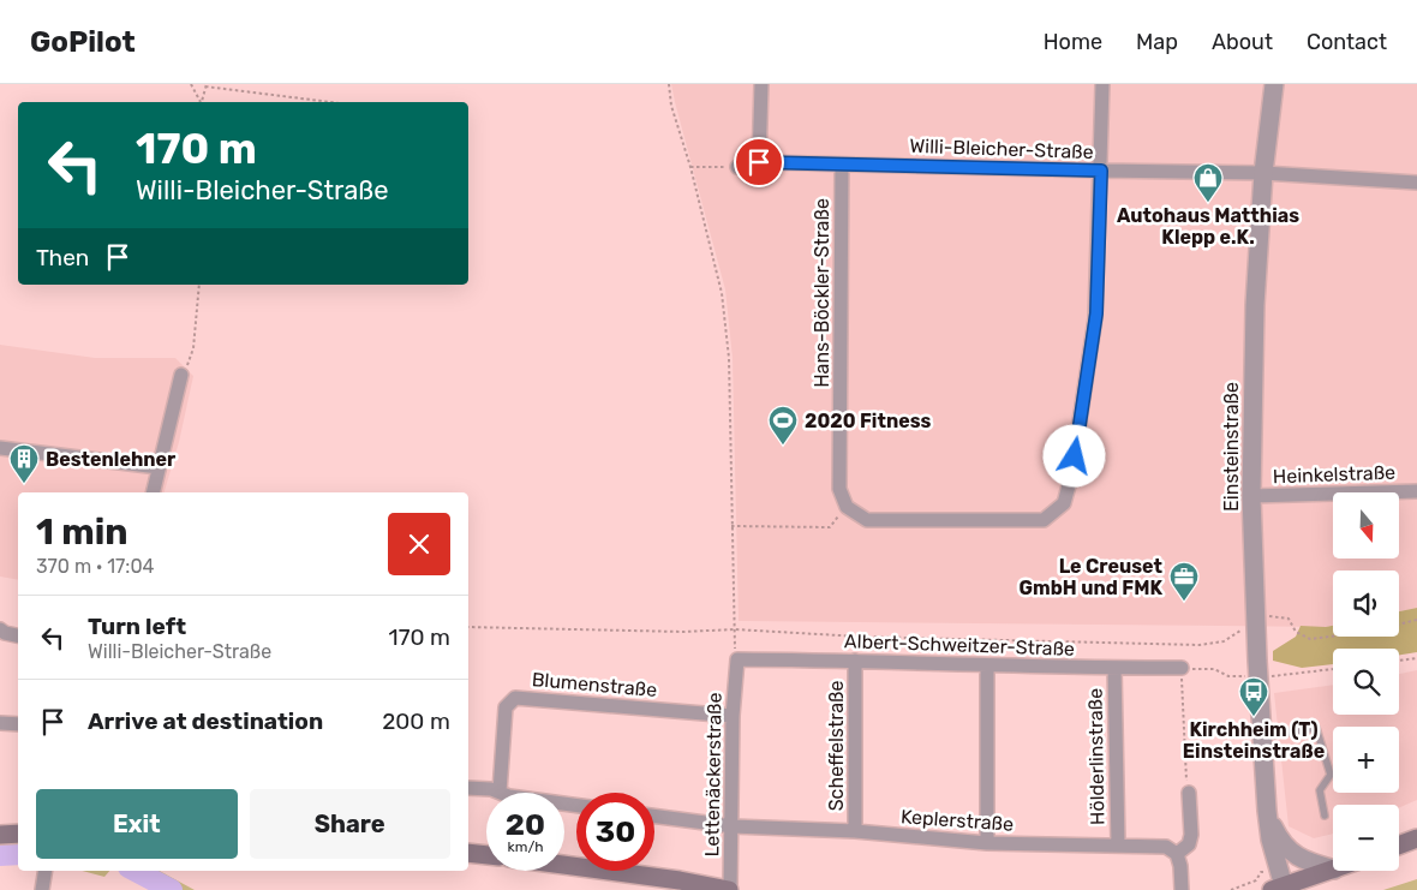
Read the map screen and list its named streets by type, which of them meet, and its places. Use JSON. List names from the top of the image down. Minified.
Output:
{"streets":{"street":["Willi-Bleicher-Straße","Hans-Böckler-Straße","Einsteinstraße","Heinkelstraße","Albert-Schweitzer-Straße","Blumenstraße","Scheffelstraße","Hölderlinstraße","Lettenäckerstraße","Keplerstraße"]},"crossings":[["Willi-Bleicher-Straße","Hans-Böckler-Straße"],["Willi-Bleicher-Straße","Einsteinstraße"],["Einsteinstraße","Heinkelstraße"],["Albert-Schweitzer-Straße","Scheffelstraße"],["Albert-Schweitzer-Straße","Hölderlinstraße"],["Albert-Schweitzer-Straße","Lettenäckerstraße"],["Blumenstraße","Lettenäckerstraße"],["Scheffelstraße","Keplerstraße"],["Hölderlinstraße","Keplerstraße"],["Lettenäckerstraße","Keplerstraße"]],"places":{"shop":["Autohaus Matthias Klepp e.K."],"sports":["2020 Fitness"],"building":["Bestenlehner"],"office":["Le Creuset GmbH und FMK"],"bus stop":["Kirchheim (T) Einsteinstraße"]},"north":"bottom","page":{"header":"GoPilot","nav":["Home","Map","About","Contact"],"turn":["170 m","Willi-Bleicher-Straße"],"then":"Then","map_buttons":["+","−"],"heading":["1 min","370 m · 17:04"],"list":[{"name":"Turn left","note":"Willi-Bleicher-Straße","value":"170 m"},{"name":"Arrive at destination","value":"200 m"}],"buttons":["Exit","Share"],"speed":"20 km/h","limit":"30"}}
